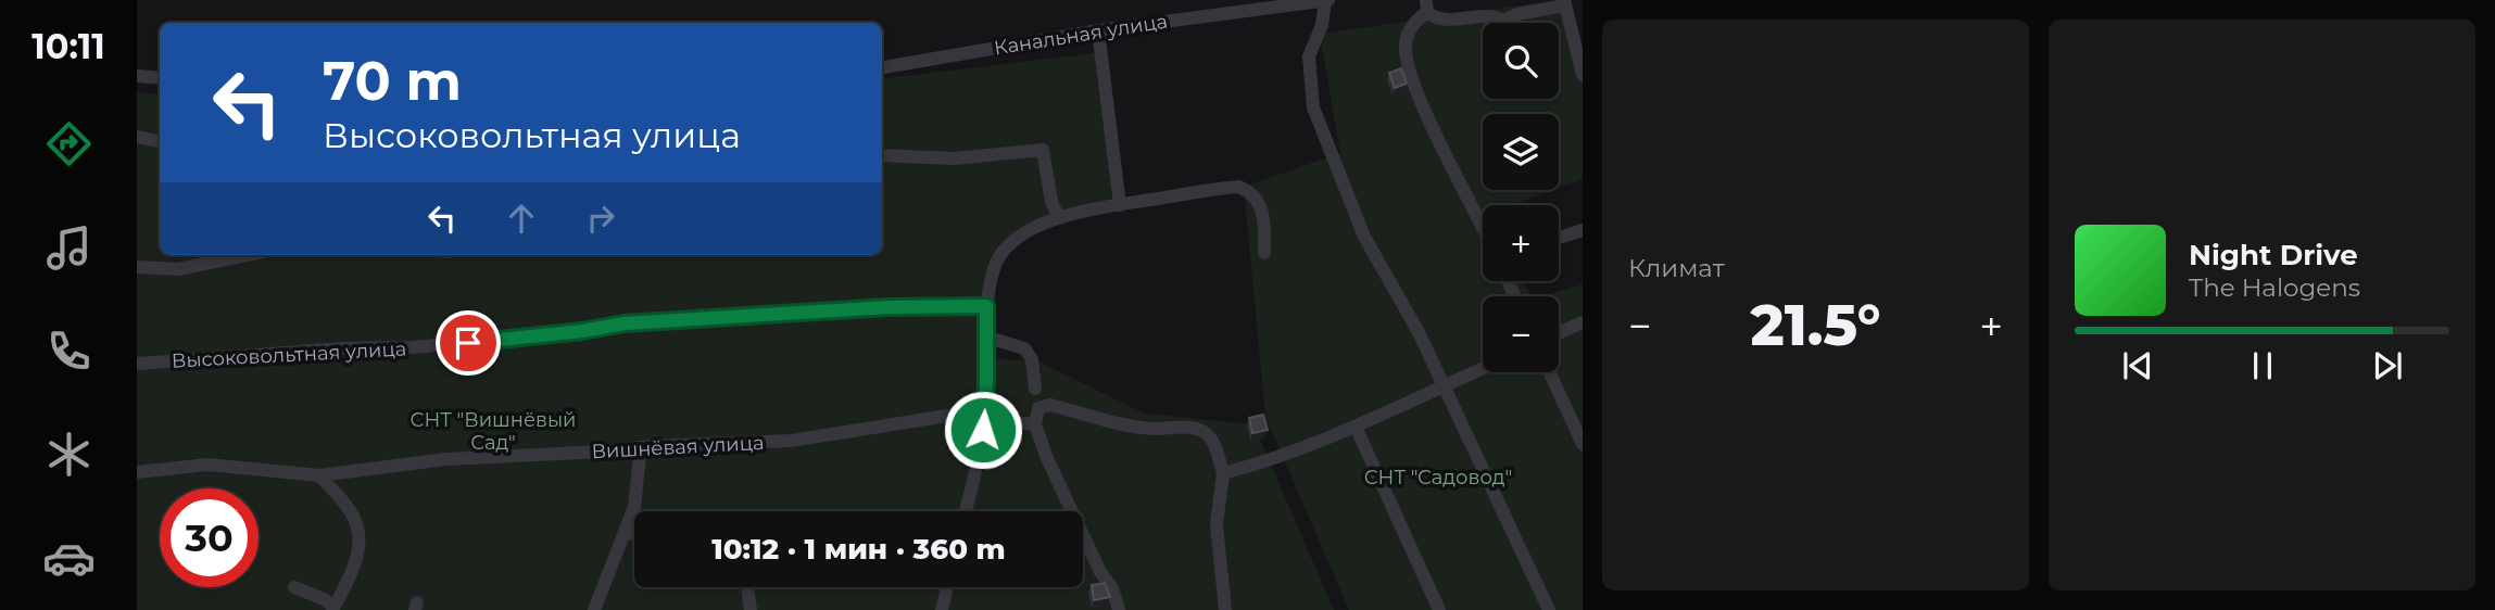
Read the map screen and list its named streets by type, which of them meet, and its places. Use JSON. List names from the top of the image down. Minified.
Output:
{"streets":{"street":["Канальная улица","Высоковольтная улица","Вишнёвая улица"]},"parks":["СНТ \"Вишнёвый Сад\"","СНТ \"Садовод\""],"page":{"tabs":"10:11","tile":"Климат","map_buttons":["+","−"],"turn":["70 m","Высоковольтная улица"],"song":["Night Drive","The Halogens"],"heat":["−","21.5°","+"],"limit":"30","trip":"10:12 · 1 мин · 360 m"}}
